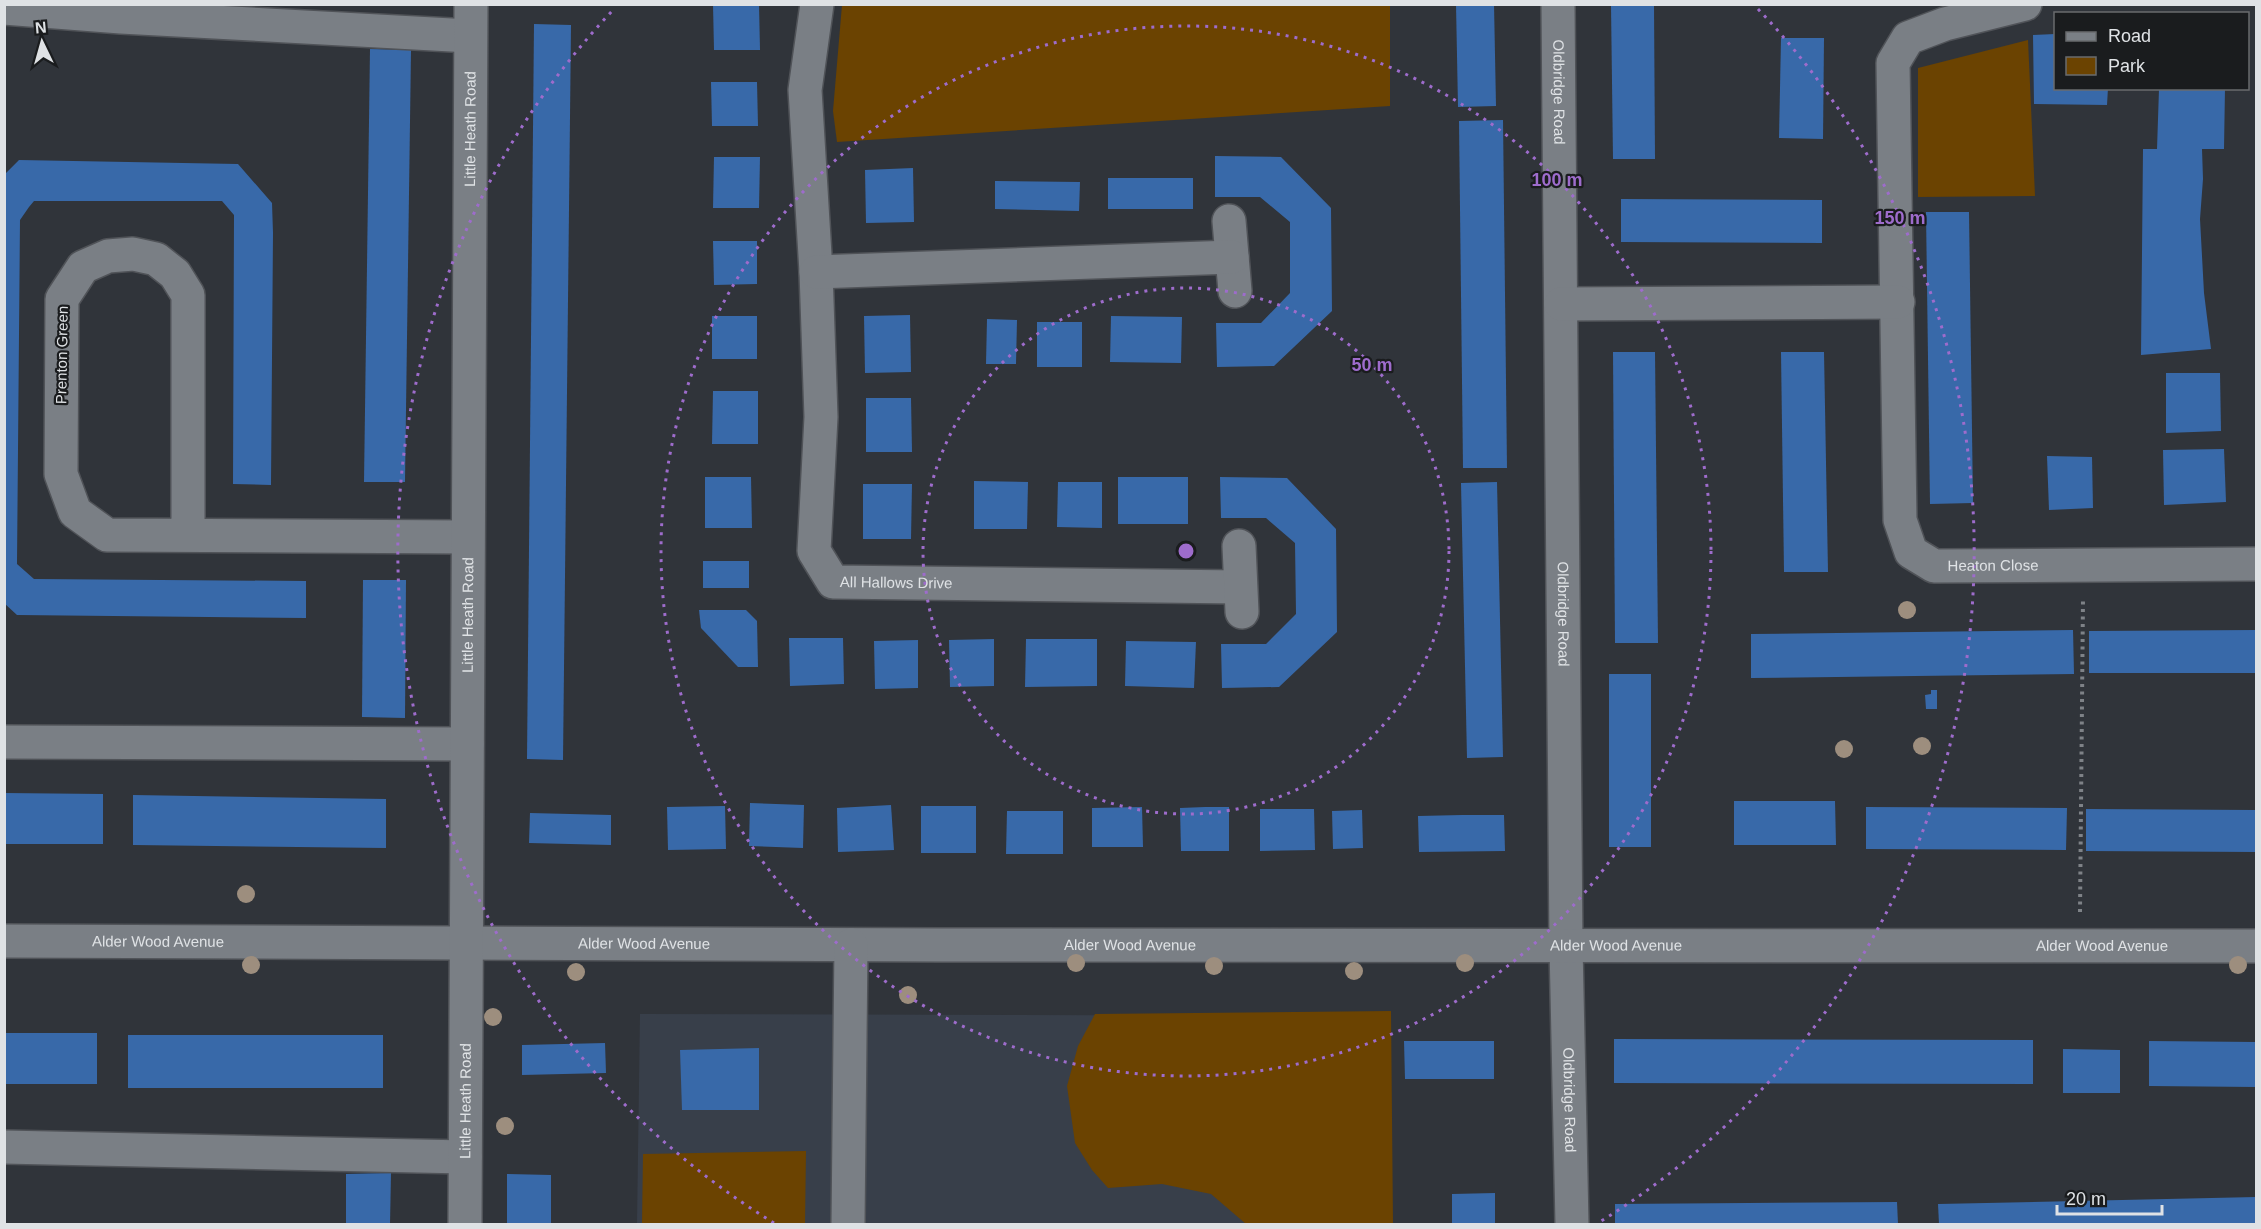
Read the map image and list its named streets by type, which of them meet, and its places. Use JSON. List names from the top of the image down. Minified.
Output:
{"streets":{"street":["Oldbridge Road","Little Heath Road","Prenton Green","Heaton Close","All Hallows Drive","Alder Wood Avenue"]},"crossings":[["Oldbridge Road","Alder Wood Avenue"],["Little Heath Road","Prenton Green"],["Little Heath Road","Alder Wood Avenue"]],"legend":["Road","Park"],"scale_bar":"20 m","north":"top","rings":["100 m","150 m","50 m"]}
